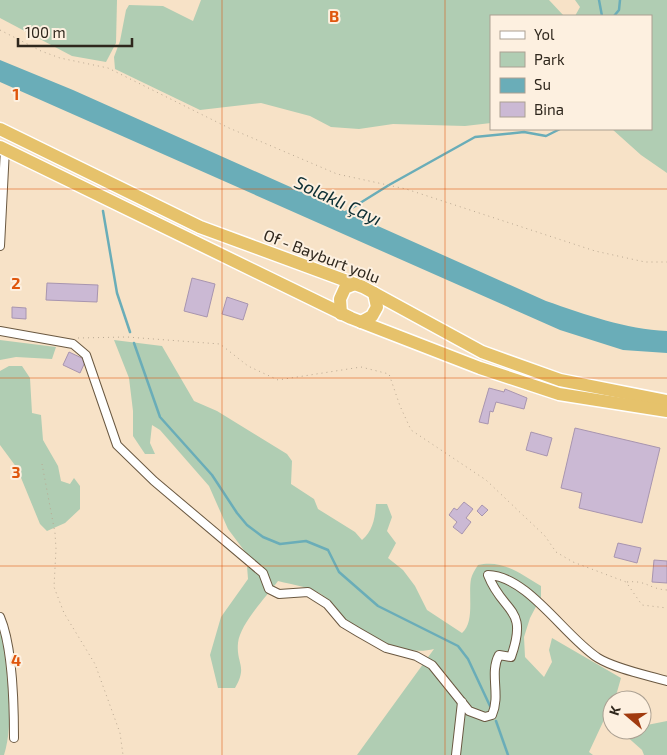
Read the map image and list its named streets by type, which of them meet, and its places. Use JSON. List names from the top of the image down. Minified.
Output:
{"streets":{"highway":["Of - Bayburt yolu"]},"water":["Solaklı Çayı"],"legend":["Yol","Park","Su","Bina"],"scale_bar":"100 m","north":"left","grid":{"columns":["B"],"rows":["1","2","3","4"]}}
